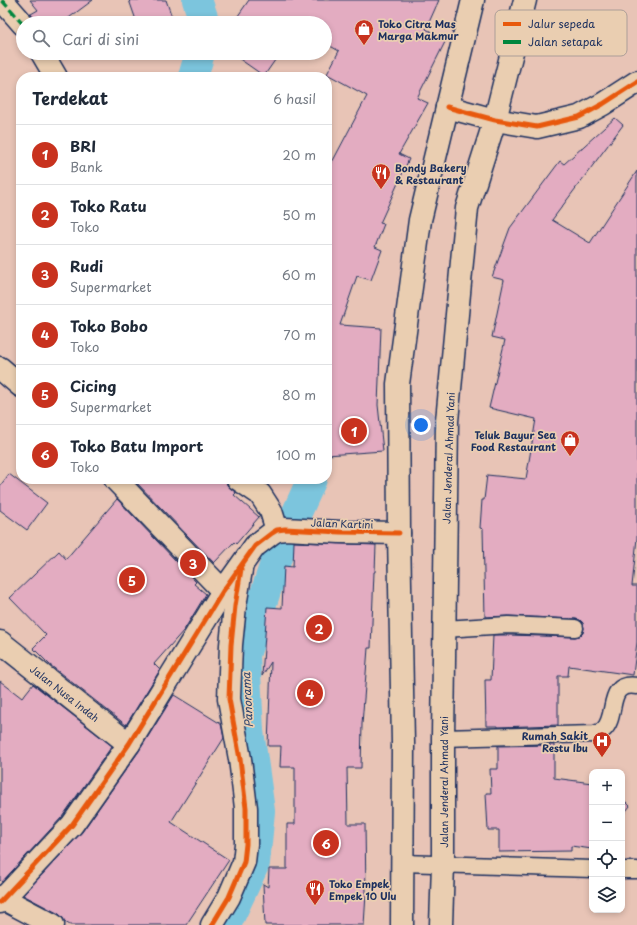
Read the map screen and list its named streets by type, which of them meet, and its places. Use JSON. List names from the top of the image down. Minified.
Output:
{"streets":{"main road":["Jalan Jenderal Ahmad Yani","Jalan Kartini","Jalan Nusa Indah"]},"water":["Panorama"],"places":{"shop":["Toko Citra Mas Marga Makmur","Teluk Bayur Sea Food Restaurant"],"restaurant":["Bondy Bakery & Restaurant","Toko Empek Empek 10 Ulu"],"hospital":["Rumah Sakit Restu Ibu"]},"legend":["Jalur sepeda","Jalan setapak"],"page":{"search":"Cari di sini","heading":["Terdekat","6 hasil"],"list":[{"mark":"1","name":"BRI","note":"Bank","value":"20 m"},{"mark":"2","name":"Toko Ratu","note":"Toko","value":"50 m"},{"mark":"3","name":"Rudi","note":"Supermarket","value":"60 m"},{"mark":"4","name":"Toko Bobo","note":"Toko","value":"70 m"},{"mark":"5","name":"Cicing","note":"Supermarket","value":"80 m"},{"mark":"6","name":"Toko Batu Import","note":"Toko","value":"100 m"}],"pins":["1","3","5","2","4","6"],"map_buttons":["+","−"]}}
